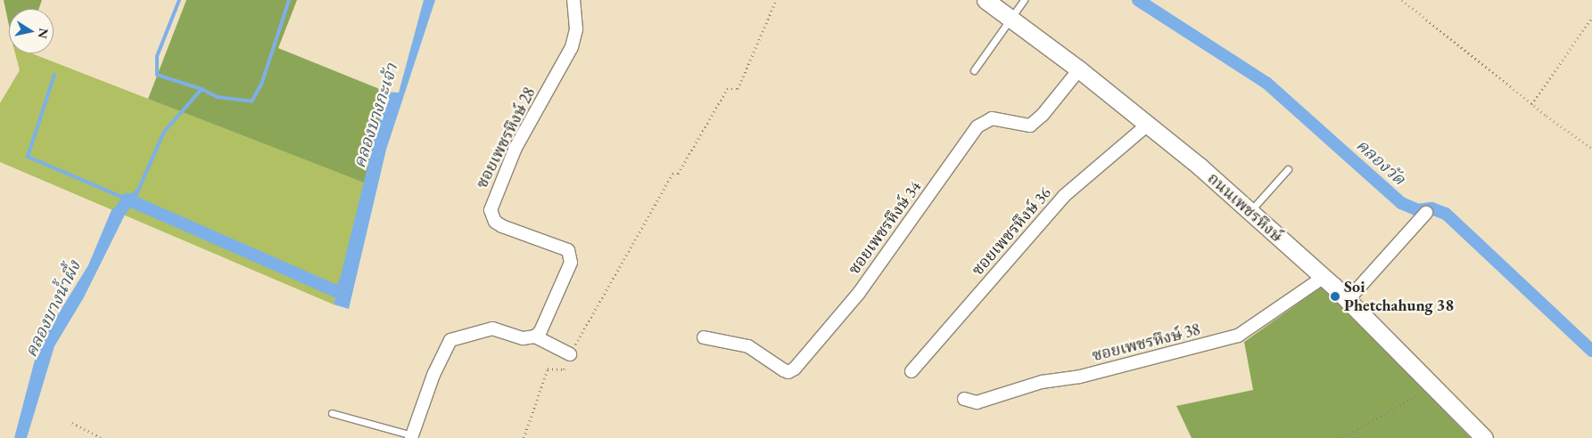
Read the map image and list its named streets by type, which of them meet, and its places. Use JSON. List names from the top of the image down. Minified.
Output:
{"streets":{"main road":["ถนนเพชรหึงษ์"],"street":["ซอยเพชรหึงษ์ 28","ซอยเพชรหึงษ์ 34","ซอยเพชรหึงษ์ 36","ซอยเพชรหึงษ์ 38"]},"crossings":[["ถนนเพชรหึงษ์","ซอยเพชรหึงษ์ 34"],["ถนนเพชรหึงษ์","ซอยเพชรหึงษ์ 36"],["ถนนเพชรหึงษ์","ซอยเพชรหึงษ์ 38"]],"water":["คลองบางกะเจ้า","คลองวัด","คลองบางน้ำผึ้ง"],"places":["Soi Phetchahung 38"],"north":"right"}
